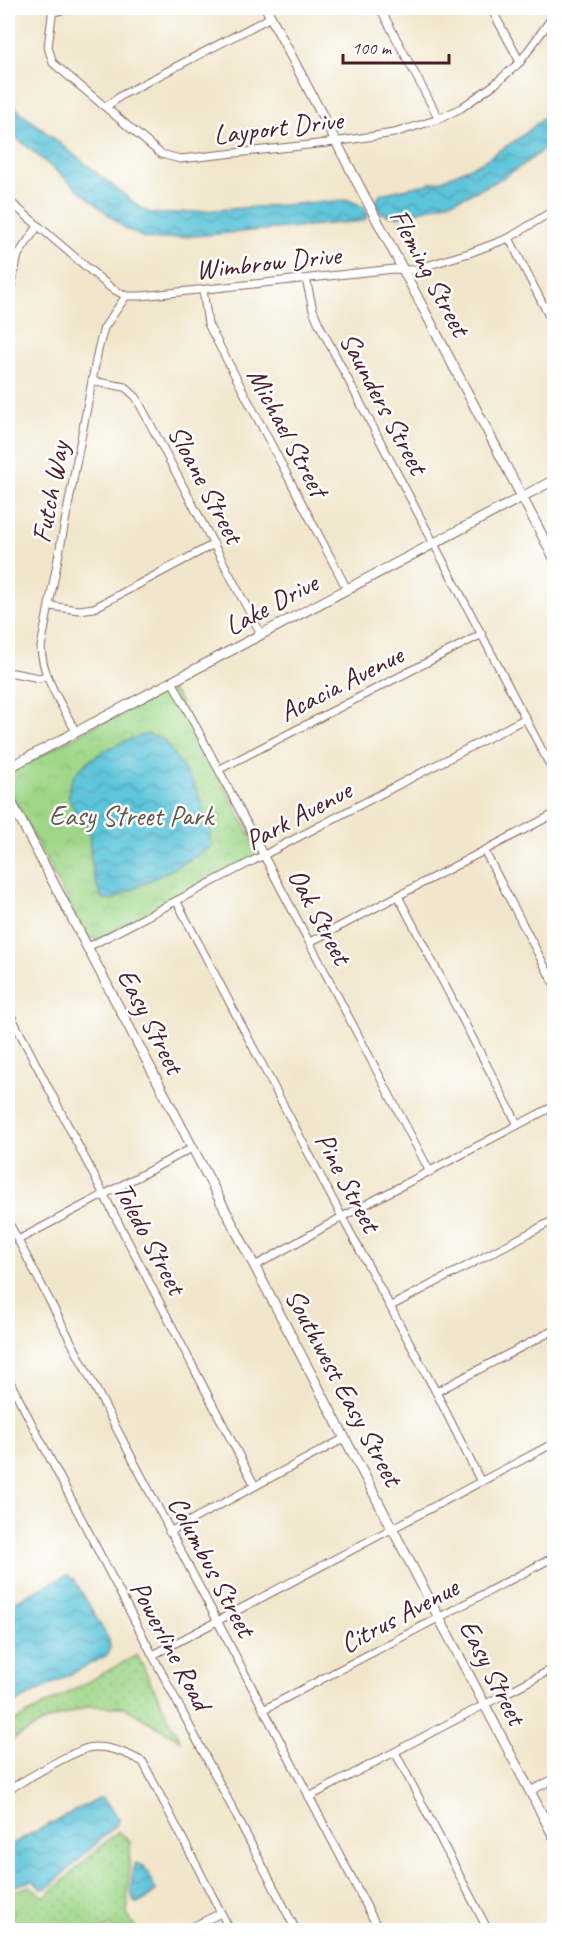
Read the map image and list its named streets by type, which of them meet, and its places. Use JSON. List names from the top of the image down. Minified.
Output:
{"streets":{"street":["Layport Drive","Wimbrow Drive","Fleming Street","Saunders Street","Michael Street","Sloane Street","Futch Way","Lake Drive","Acacia Avenue","Park Avenue","Oak Street","Easy Street","Pine Street","Toledo Street","Southwest Easy Street","Columbus Street","Citrus Avenue","Powerline Road"]},"crossings":[["Layport Drive","Fleming Street"],["Wimbrow Drive","Fleming Street"],["Wimbrow Drive","Saunders Street"],["Wimbrow Drive","Michael Street"],["Wimbrow Drive","Futch Way"],["Fleming Street","Lake Drive"],["Saunders Street","Lake Drive"],["Saunders Street","Acacia Avenue"],["Saunders Street","Park Avenue"],["Michael Street","Lake Drive"],["Sloane Street","Futch Way"],["Sloane Street","Lake Drive"],["Futch Way","Lake Drive"],["Lake Drive","Oak Street"],["Acacia Avenue","Oak Street"],["Park Avenue","Oak Street"],["Park Avenue","Easy Street"],["Park Avenue","Pine Street"],["Easy Street","Southwest Easy Street"],["Easy Street","Citrus Avenue"],["Columbus Street","Citrus Avenue"]],"parks":["Easy Street Park"],"scale_bar":"100 m"}
